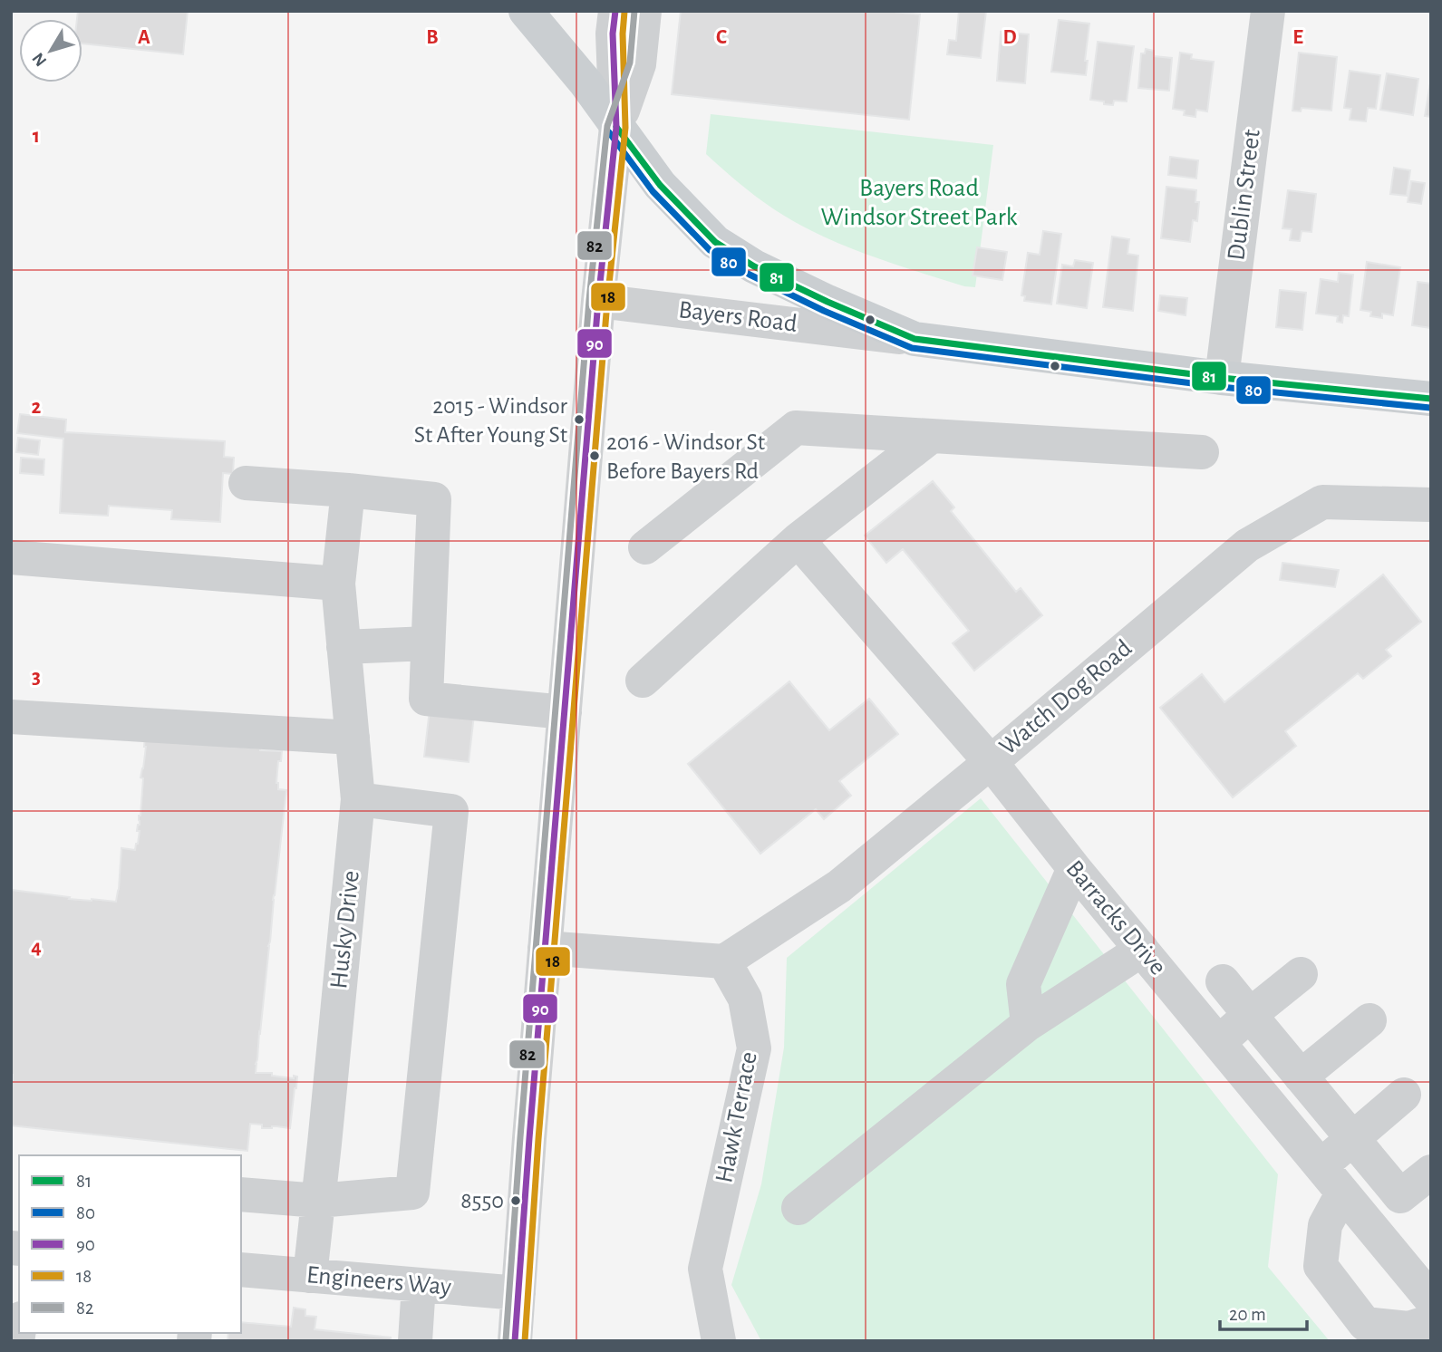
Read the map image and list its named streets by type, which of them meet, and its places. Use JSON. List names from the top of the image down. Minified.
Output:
{"streets":{"main road":["Bayers Road"],"street":["Dublin Street","Watch Dog Road","Barracks Drive","Husky Drive","Hawk Terrace","Engineers Way"]},"crossings":[["Dublin Street","Bayers Road"],["Watch Dog Road","Barracks Drive"],["Watch Dog Road","Hawk Terrace"],["Husky Drive","Engineers Way"]],"parks":["Bayers Road Windsor Street Park"],"places":["2015 - Windsor St After Young St","2016 - Windsor St Before Bayers Rd","8550"],"lines":["transit line 90","transit line 82","transit line 18","transit line 81","transit line 80"],"legend":["81","80","90","18","82"],"scale_bar":"20 m","north":"bottom left","grid":{"columns":["A","B","C","D","E"],"rows":["1","2","3","4"]}}
